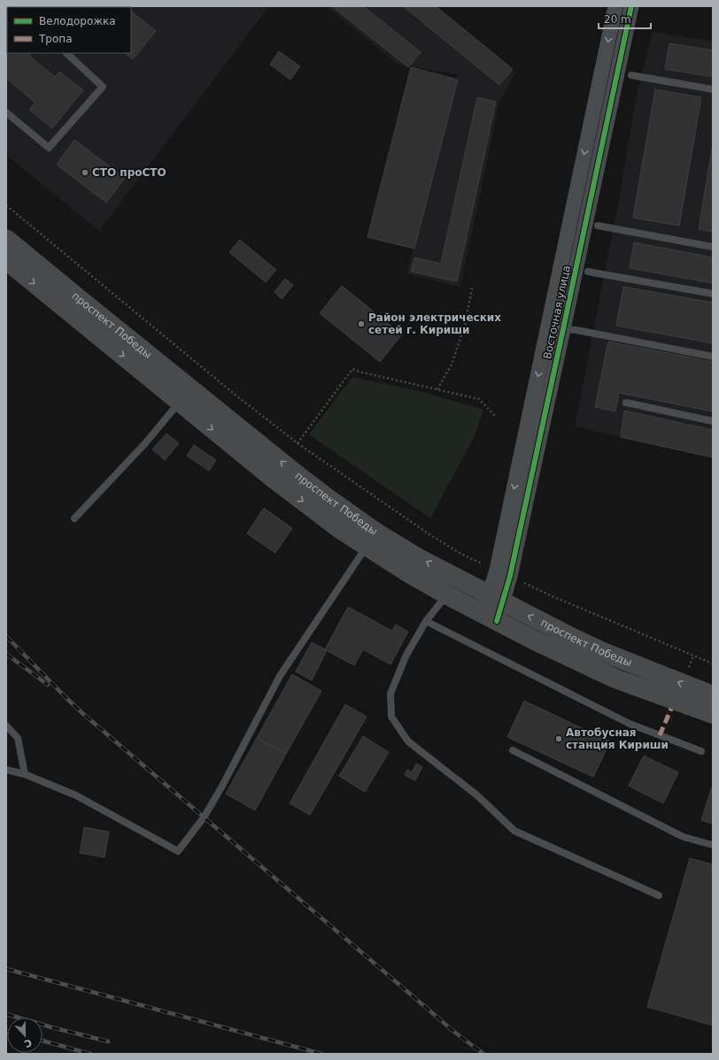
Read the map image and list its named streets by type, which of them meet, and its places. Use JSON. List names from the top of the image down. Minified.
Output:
{"streets":{"main road":["проспект Победы"],"street":["Восточная улица"]},"crossings":[["Восточная улица","проспект Победы"]],"places":["СТО проСТО","Район электрических сетей г. Кириши","Автобусная станция Кириши"],"legend":["Велодорожка","Тропа"],"scale_bar":"20 m","north":"bottom"}
